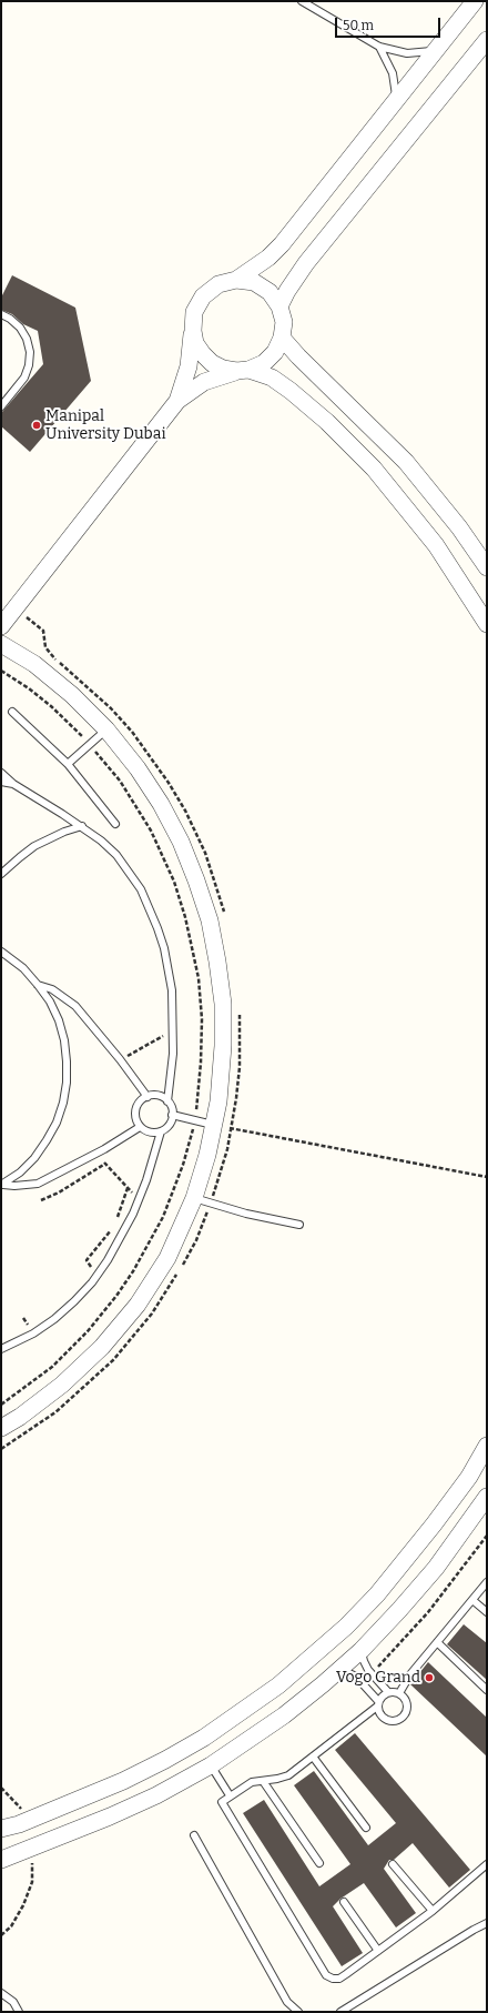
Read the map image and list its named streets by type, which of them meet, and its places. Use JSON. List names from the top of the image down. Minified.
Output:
{"places":["Manipal University Dubai","Vogo Grand"],"scale_bar":"50 m"}
